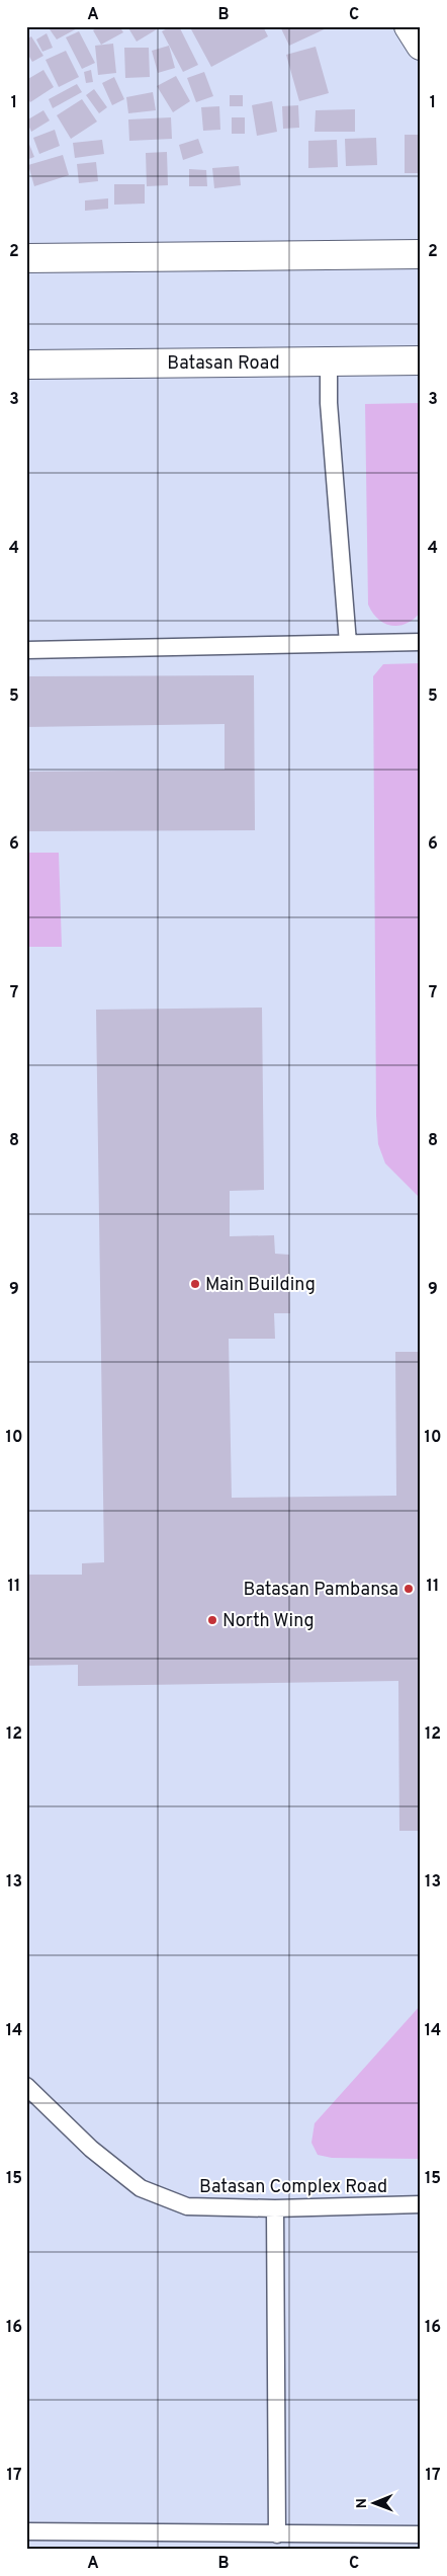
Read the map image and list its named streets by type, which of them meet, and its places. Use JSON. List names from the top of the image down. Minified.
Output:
{"streets":{"main road":["Batasan Road"],"lane":["Batasan Complex Road"]},"places":["Main Building","Batasan Pambansa","North Wing"],"north":"left","grid":{"columns":["A","B","C"],"rows":["1","2","3","4","5","6","7","8","9","10","11","12","13","14","15","16","17"]}}
